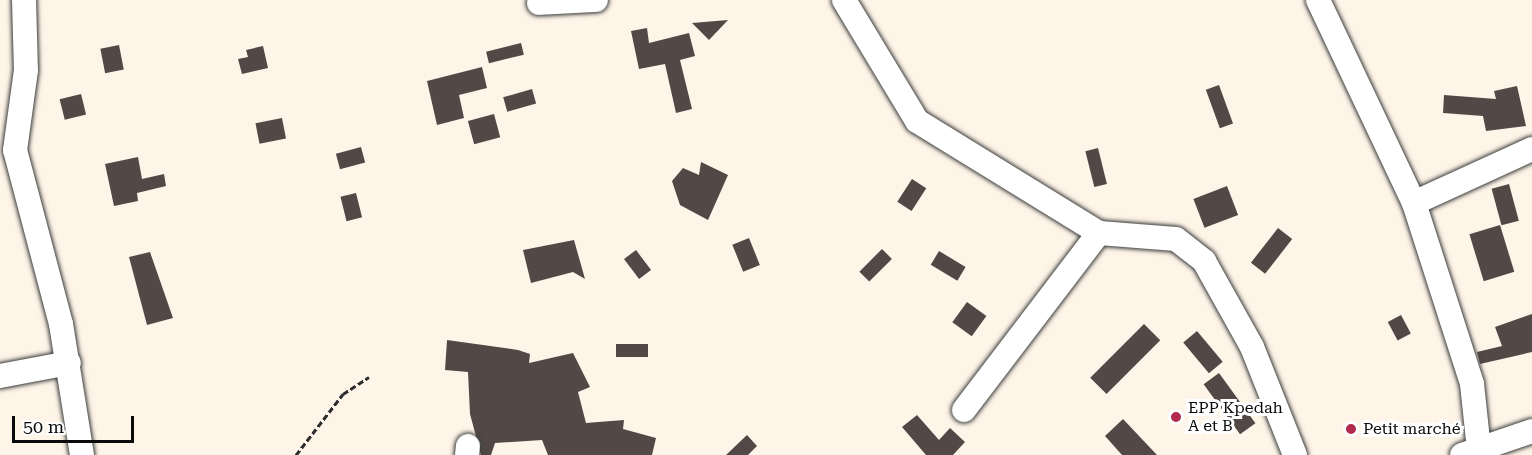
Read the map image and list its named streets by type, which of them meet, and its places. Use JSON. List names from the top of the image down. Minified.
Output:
{"places":["EPP Kpedah A et B","Petit marché"],"scale_bar":"50 m"}
